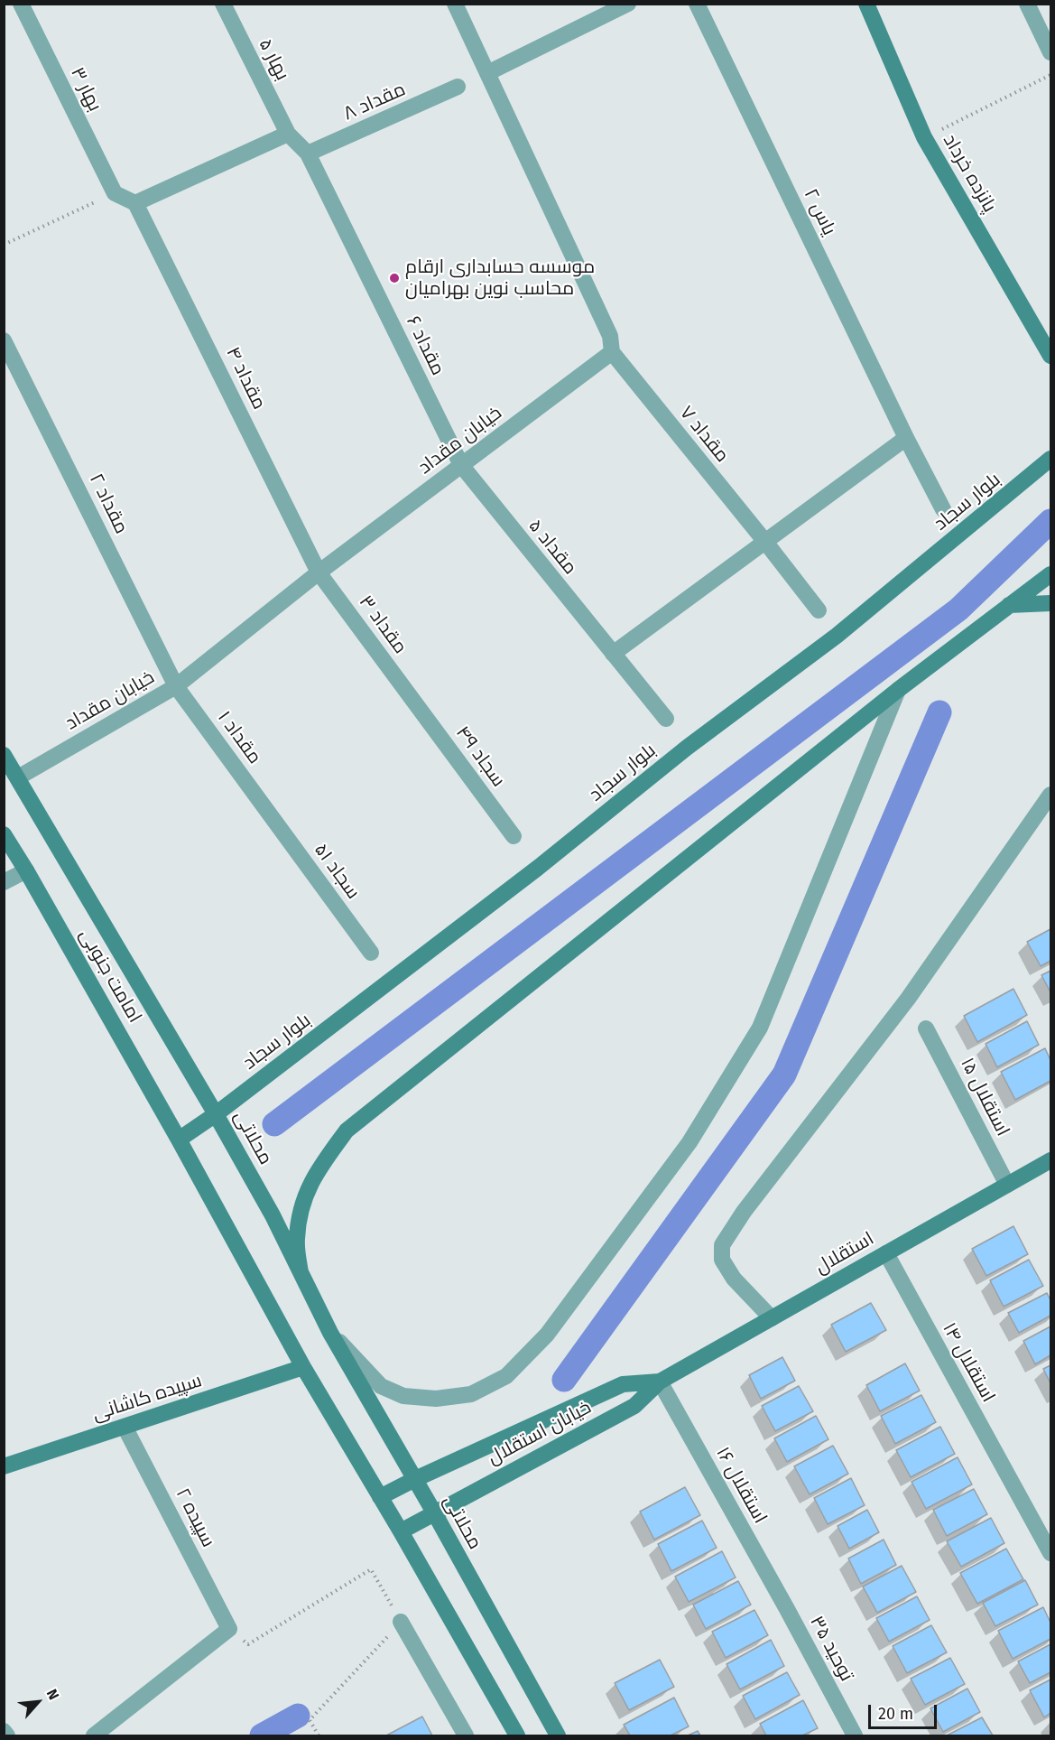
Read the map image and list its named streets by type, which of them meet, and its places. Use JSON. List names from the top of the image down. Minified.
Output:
{"streets":{"main road":["پانزده خرداد","بلوار سجاد","امامت جنوبی","محلاتی","استقلال","سپیده کاشانی","خیابان استقلال"],"street":["بهار ۵","بهار ۳","مقداد ۸","یاس ۲","مقداد ۶","مقداد ۴","مقداد ۷","خیابان مقداد","مقداد ۲","مقداد ۵","مقداد ۳","مقداد ۱","سجاد ۴۹","سجاد ۵۱","استقلال ۱۵","استقلال ۱۴","استقلال ۱۶","سپیده ۲","توحید ۳۵"]},"crossings":[["بهار ۵","مقداد ۶"],["مقداد ۸","مقداد ۶"],["مقداد ۶","خیابان مقداد"],["مقداد ۶","مقداد ۵"],["مقداد ۴","خیابان مقداد"],["مقداد ۴","مقداد ۳"],["مقداد ۷","خیابان مقداد"],["خیابان مقداد","مقداد ۲"],["خیابان مقداد","مقداد ۵"],["خیابان مقداد","مقداد ۳"],["خیابان مقداد","مقداد ۱"],["بلوار سجاد","محلاتی"],["مقداد ۲","مقداد ۱"],["مقداد ۳","سجاد ۴۹"],["مقداد ۱","سجاد ۵۱"],["امامت جنوبی","محلاتی"],["استقلال ۱۵","استقلال"],["محلاتی","خیابان استقلال"],["استقلال","استقلال ۱۴"],["استقلال","خیابان استقلال"],["استقلال","استقلال ۱۶"],["سپیده کاشانی","سپیده ۲"],["خیابان استقلال","استقلال ۱۶"],["استقلال ۱۶","توحید ۳۵"]],"places":["موسسه حسابداری ارقام محاسب نوین بهرامیان"],"scale_bar":"20 m","north":"top right"}
